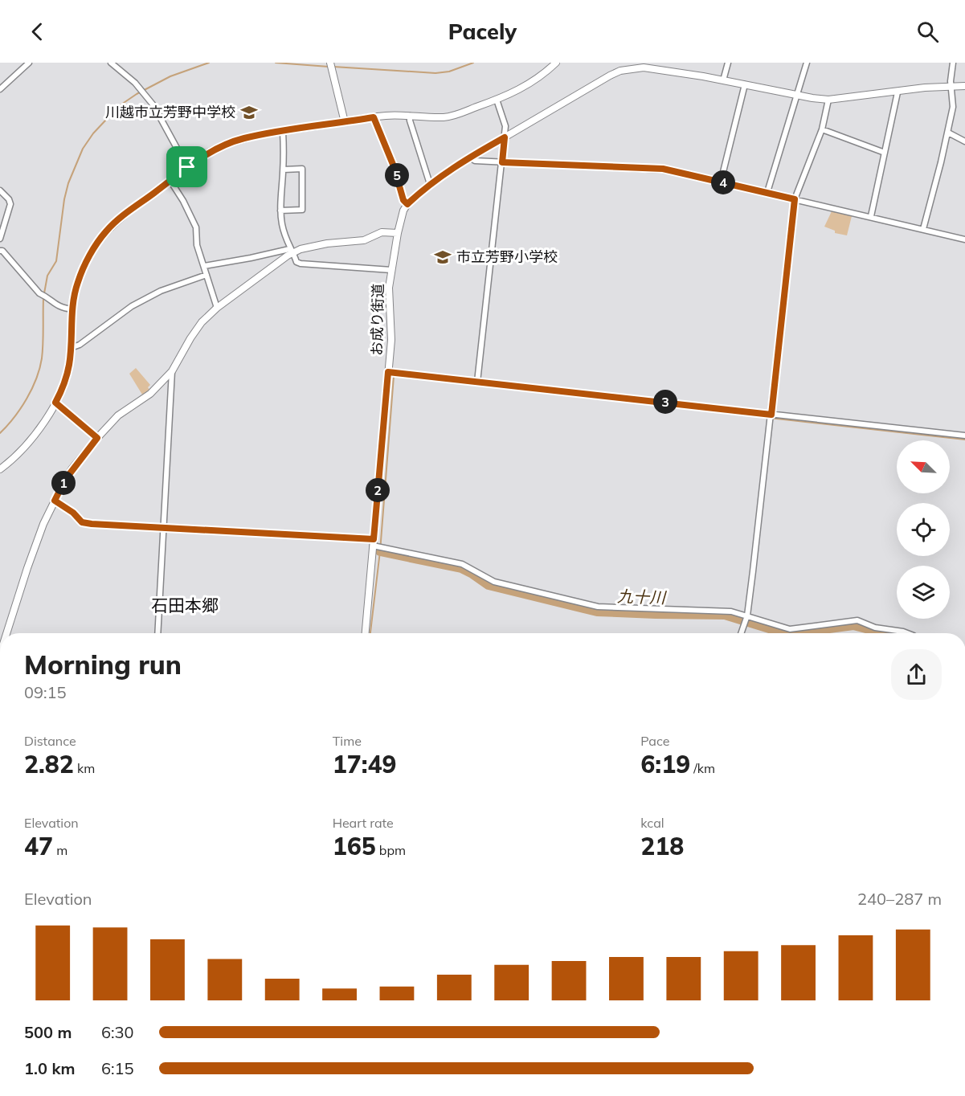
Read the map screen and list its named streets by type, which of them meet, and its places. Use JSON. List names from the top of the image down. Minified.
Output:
{"streets":{"street":["お成り街道"]},"districts":["石田本郷"],"water":["九十川"],"places":{"school or university":["川越市立芳野中学校","市立芳野小学校"]},"north":"top left","page":{"header":"Pacely","pins":["5","4","3","1","2"],"heading":["Morning run","09:15"],"stats":[["Distance","2.82 km"],["Time","17:49"],["Pace","6:19 /km"],["Elevation","47 m"],["Heart rate","165 bpm"],["kcal","218"]],"chart":["Elevation","240–287 m"],"list":[{"name":"500 m","note":"6:30"},{"name":"1.0 km","note":"6:15"}]}}
